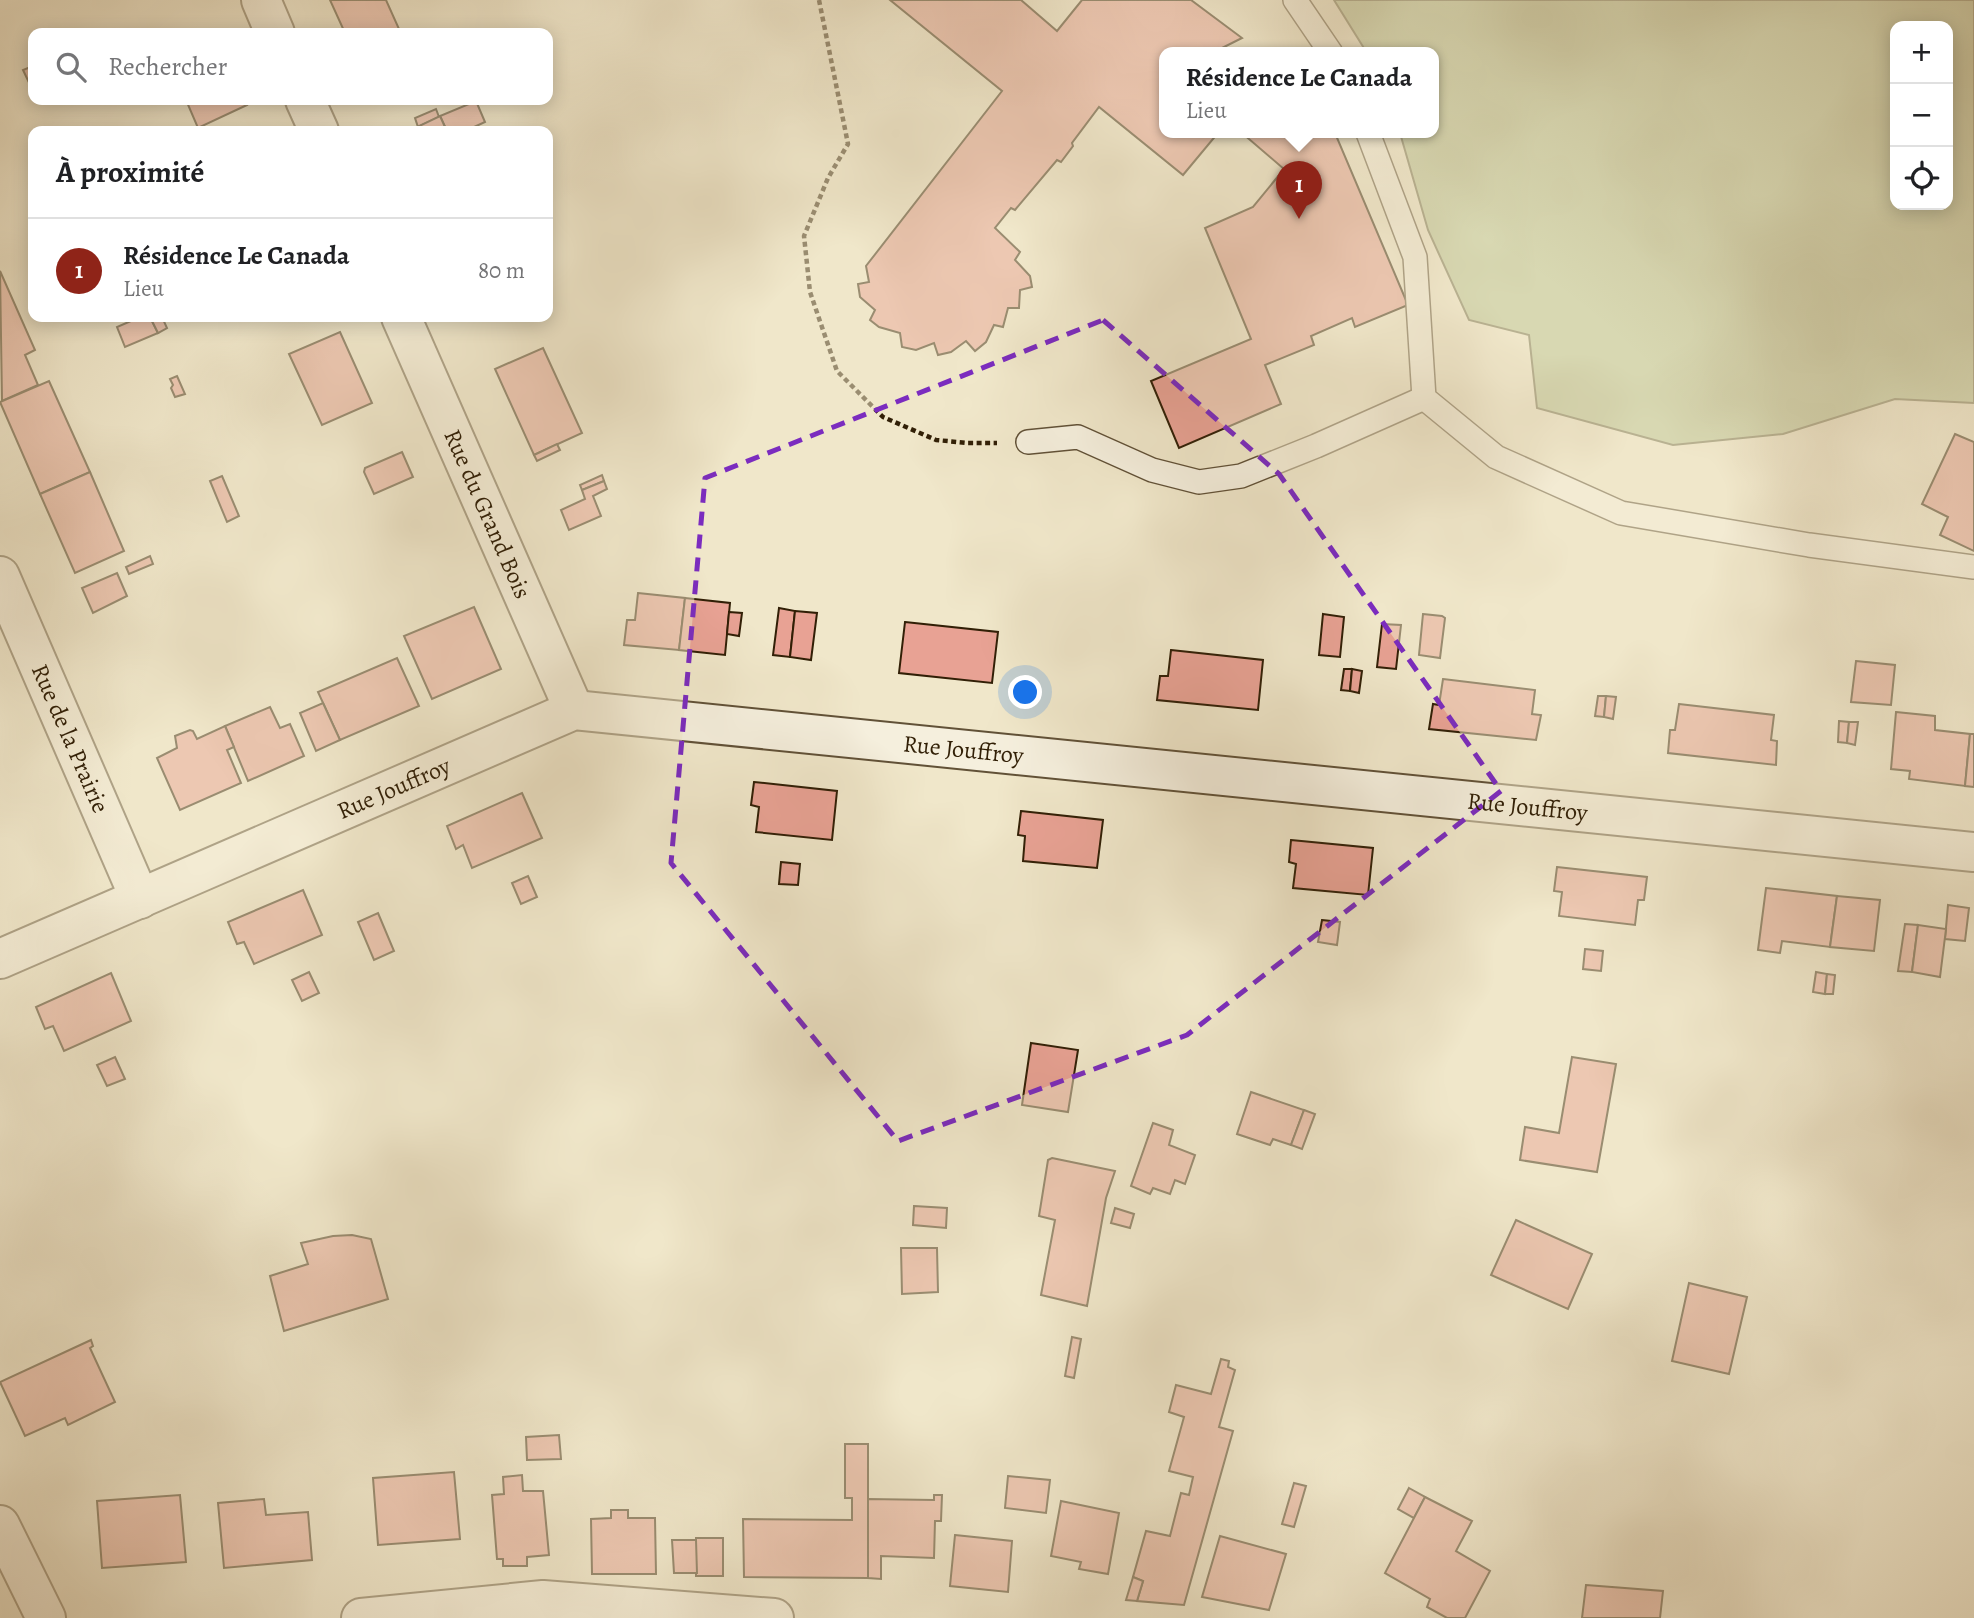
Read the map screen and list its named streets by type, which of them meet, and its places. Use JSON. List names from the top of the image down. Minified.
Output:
{"streets":{"street":["Rue du Grand Bois","Rue de la Prairie","Rue Jouffroy"]},"crossings":[["Rue du Grand Bois","Rue Jouffroy"],["Rue de la Prairie","Rue Jouffroy"]],"page":{"map_buttons":["+","−"],"search":"Rechercher","popup":["Résidence Le Canada","Lieu"],"heading":"À proximité","pins":"1","list":[{"mark":"1","name":"Résidence Le Canada","note":"Lieu","value":"80 m"}]}}
